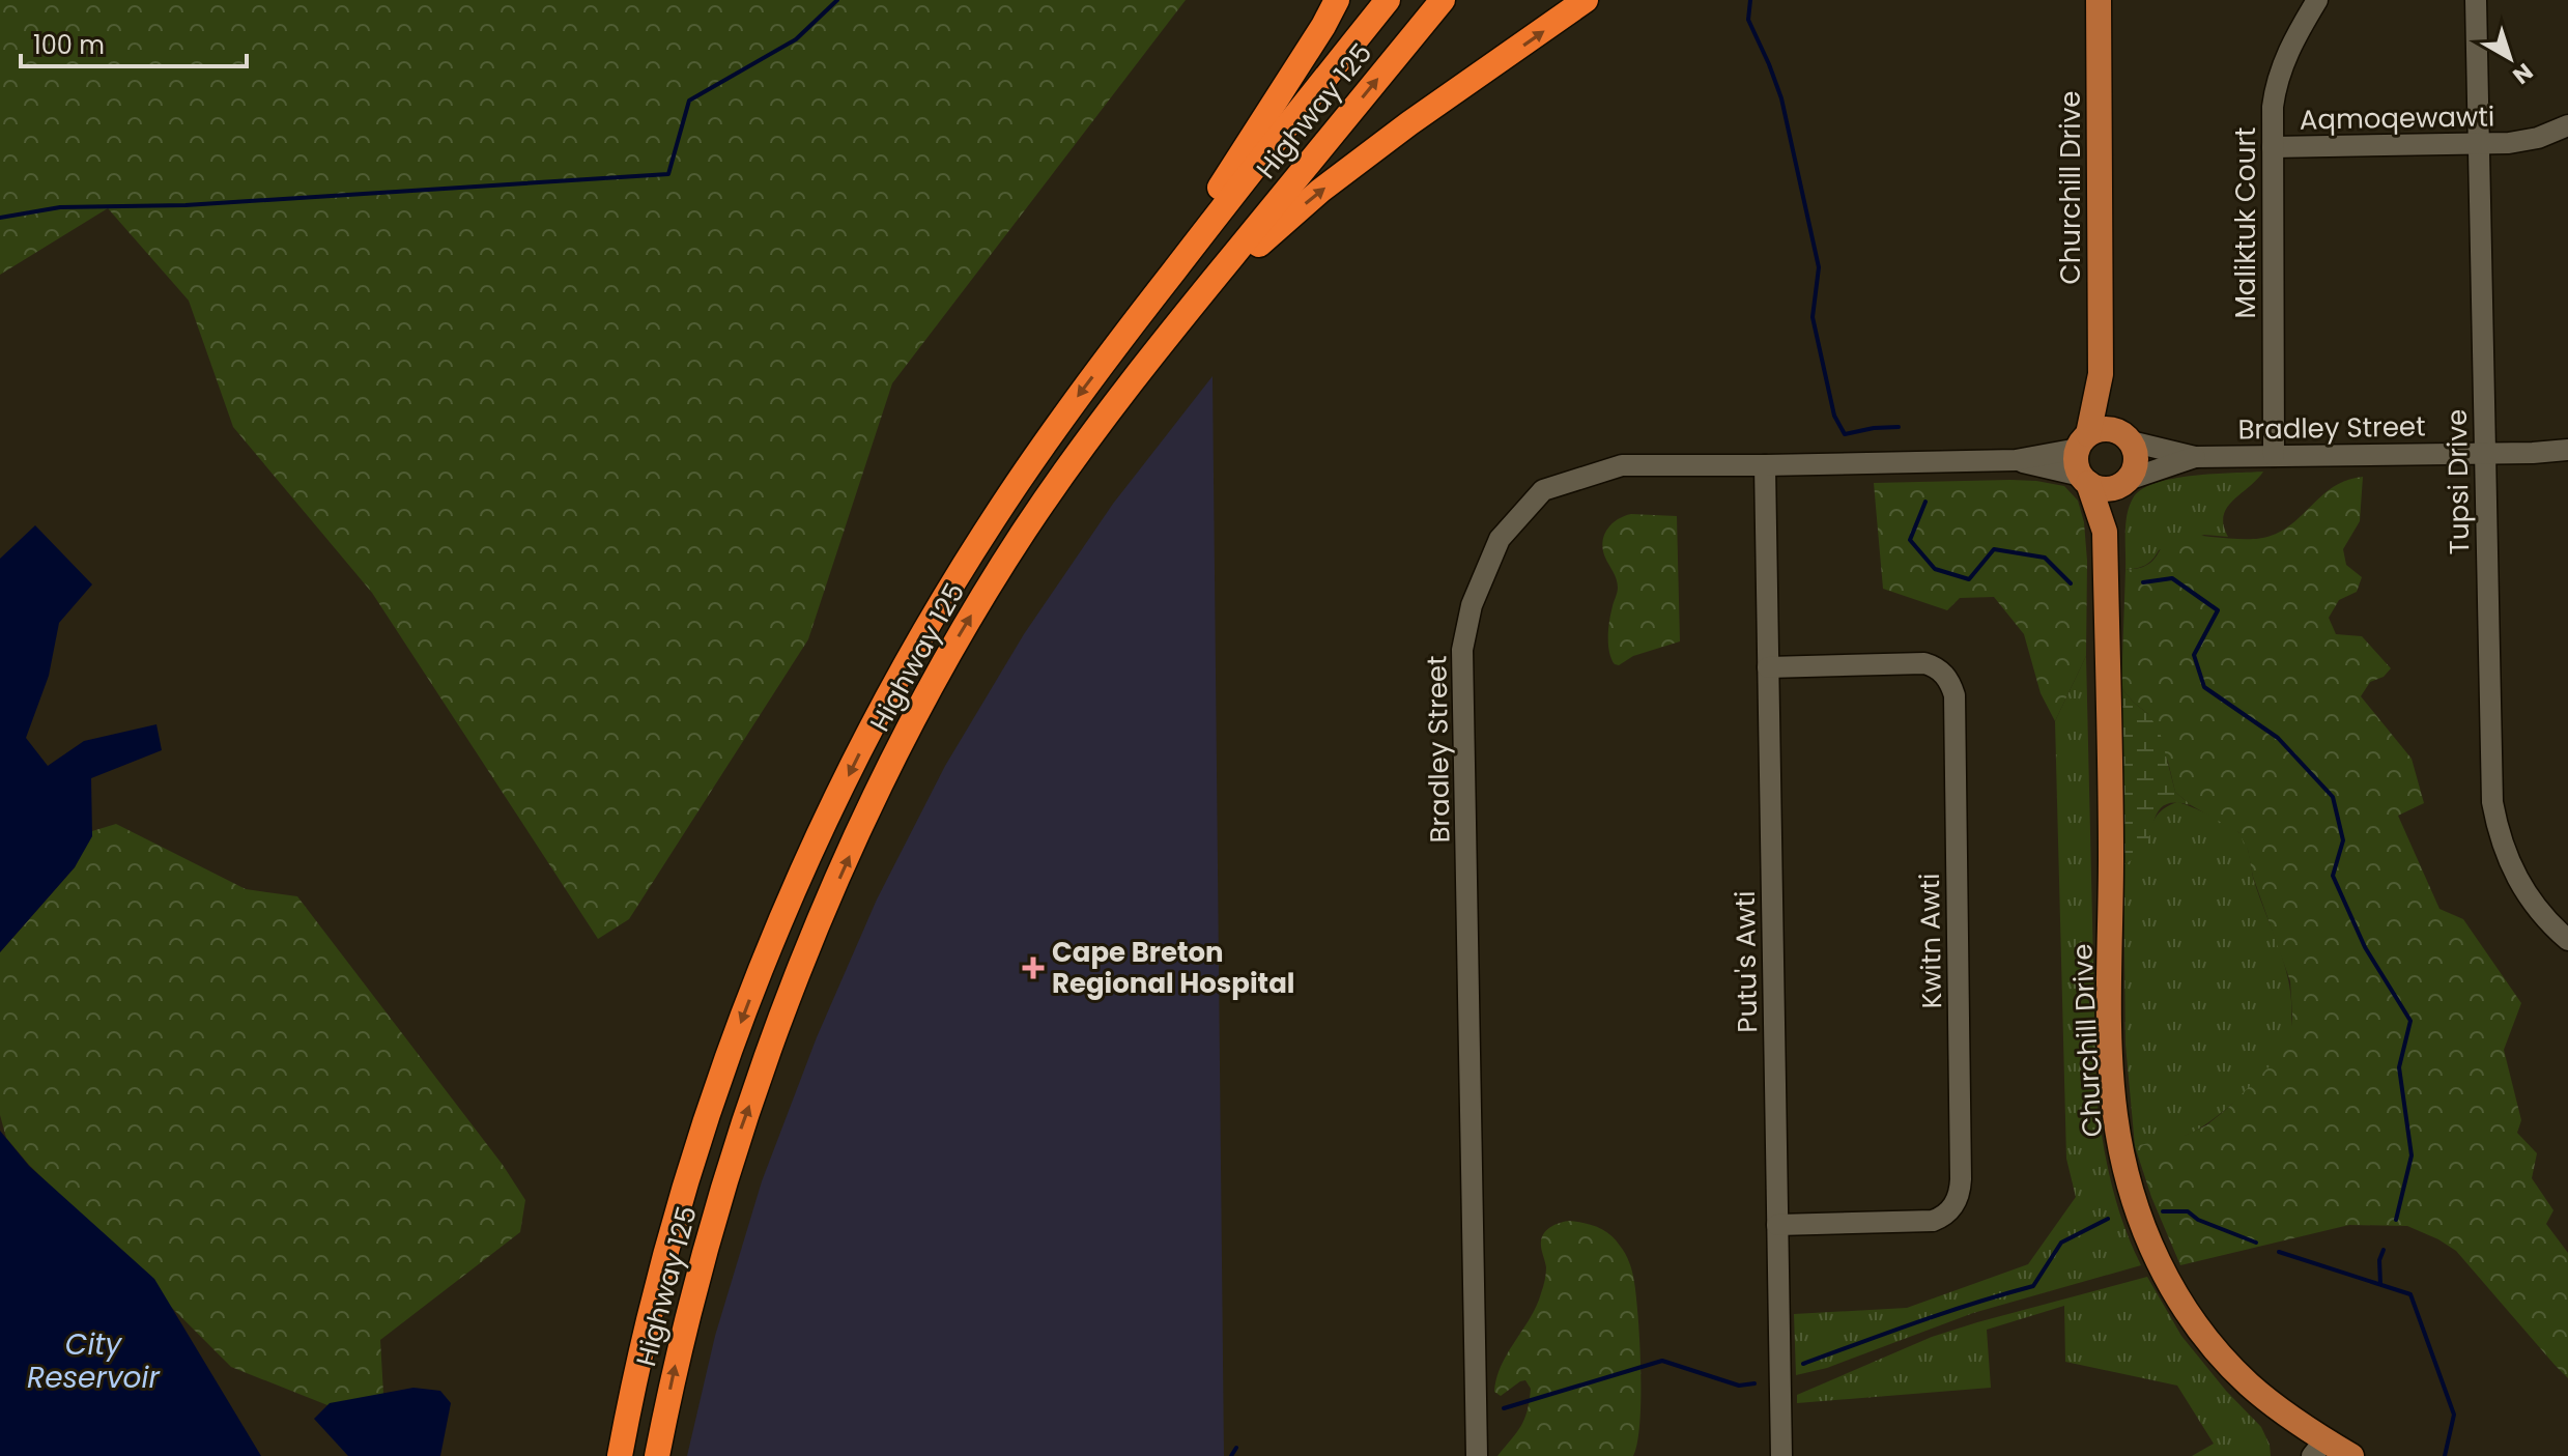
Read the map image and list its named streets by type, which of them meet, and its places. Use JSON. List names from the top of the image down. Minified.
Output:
{"streets":{"highway":["Highway 125"],"main road":["Churchill Drive"],"street":["Aqmoqewawti","Maliktuk Court","Bradley Street","Tupsi Drive","Kwitn Awti","Putu's Awti"]},"crossings":[["Aqmoqewawti","Maliktuk Court"],["Aqmoqewawti","Tupsi Drive"],["Churchill Drive","Bradley Street"],["Maliktuk Court","Bradley Street"],["Bradley Street","Tupsi Drive"],["Bradley Street","Putu's Awti"],["Kwitn Awti","Putu's Awti"]],"water":["City Reservoir"],"places":{"health":["Cape Breton Regional Hospital"]},"scale_bar":"100 m","north":"bottom right"}
